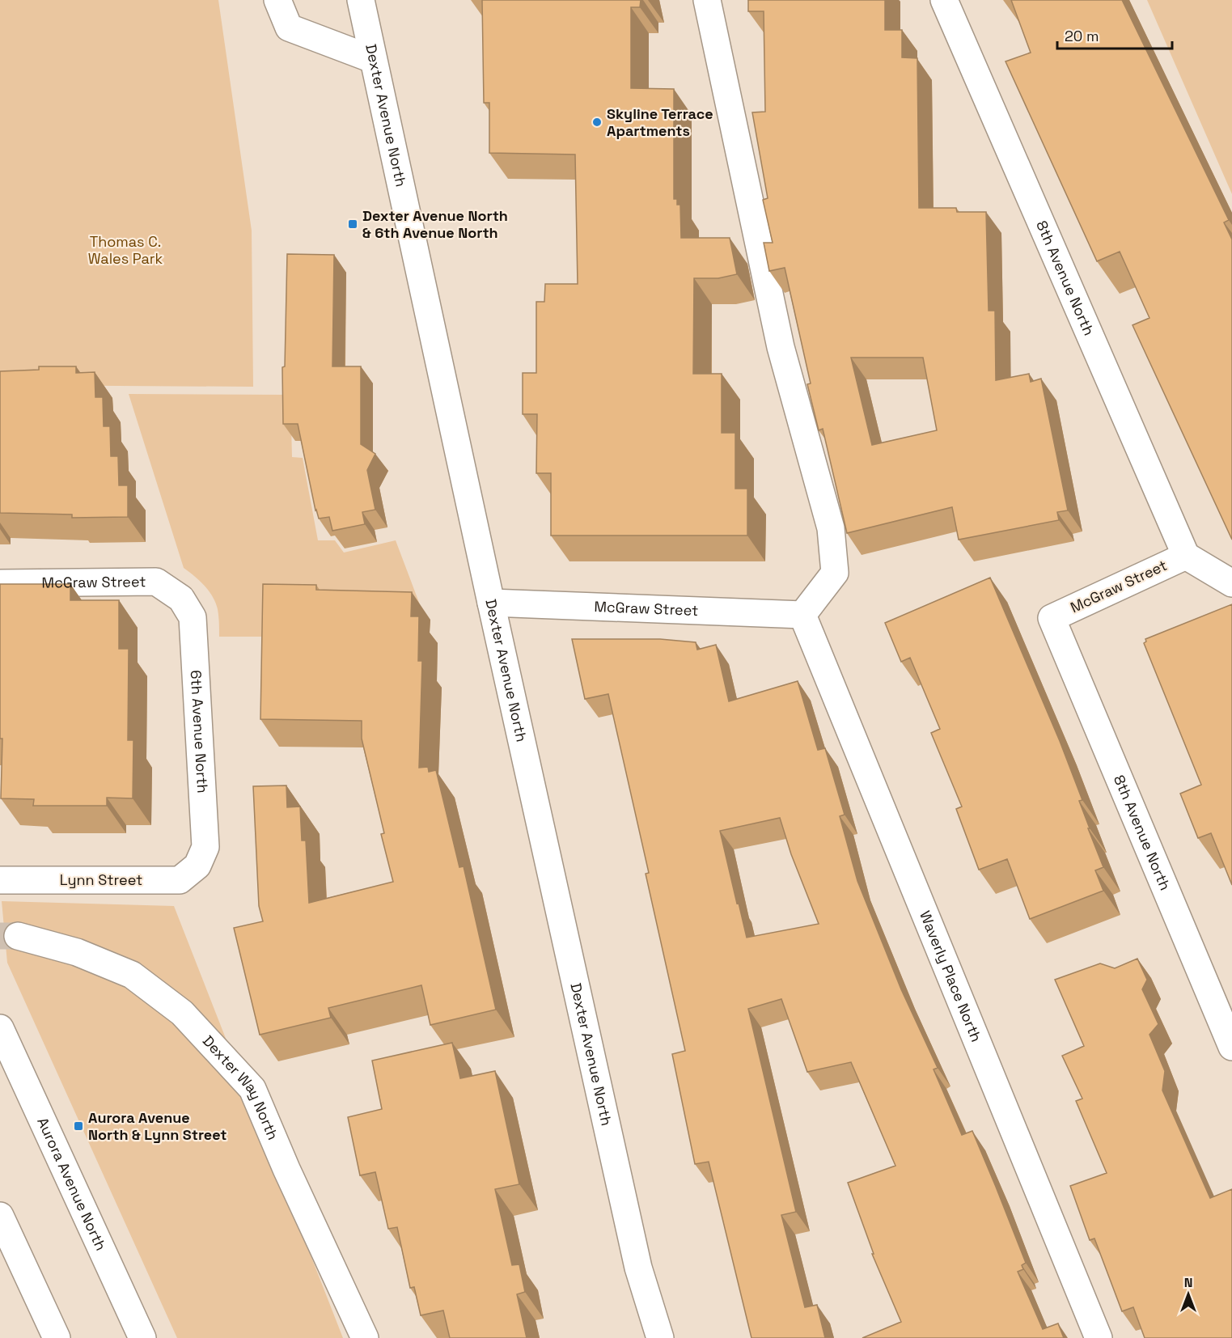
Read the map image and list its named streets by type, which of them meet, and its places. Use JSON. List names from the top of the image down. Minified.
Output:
{"streets":{"main road":["Dexter Avenue North","8th Avenue North","McGraw Street","6th Avenue North","Lynn Street","Waverly Place North","Dexter Way North","Aurora Avenue North"]},"crossings":[["Dexter Avenue North","McGraw Street"],["8th Avenue North","McGraw Street"],["McGraw Street","6th Avenue North"],["McGraw Street","Waverly Place North"],["6th Avenue North","Lynn Street"]],"parks":["Thomas C. Wales Park"],"places":{"other":["Skyline Terrace Apartments"],"transit":["Dexter Avenue North & 6th Avenue North","Aurora Avenue North & Lynn Street"]},"scale_bar":"20 m","north":"top"}
